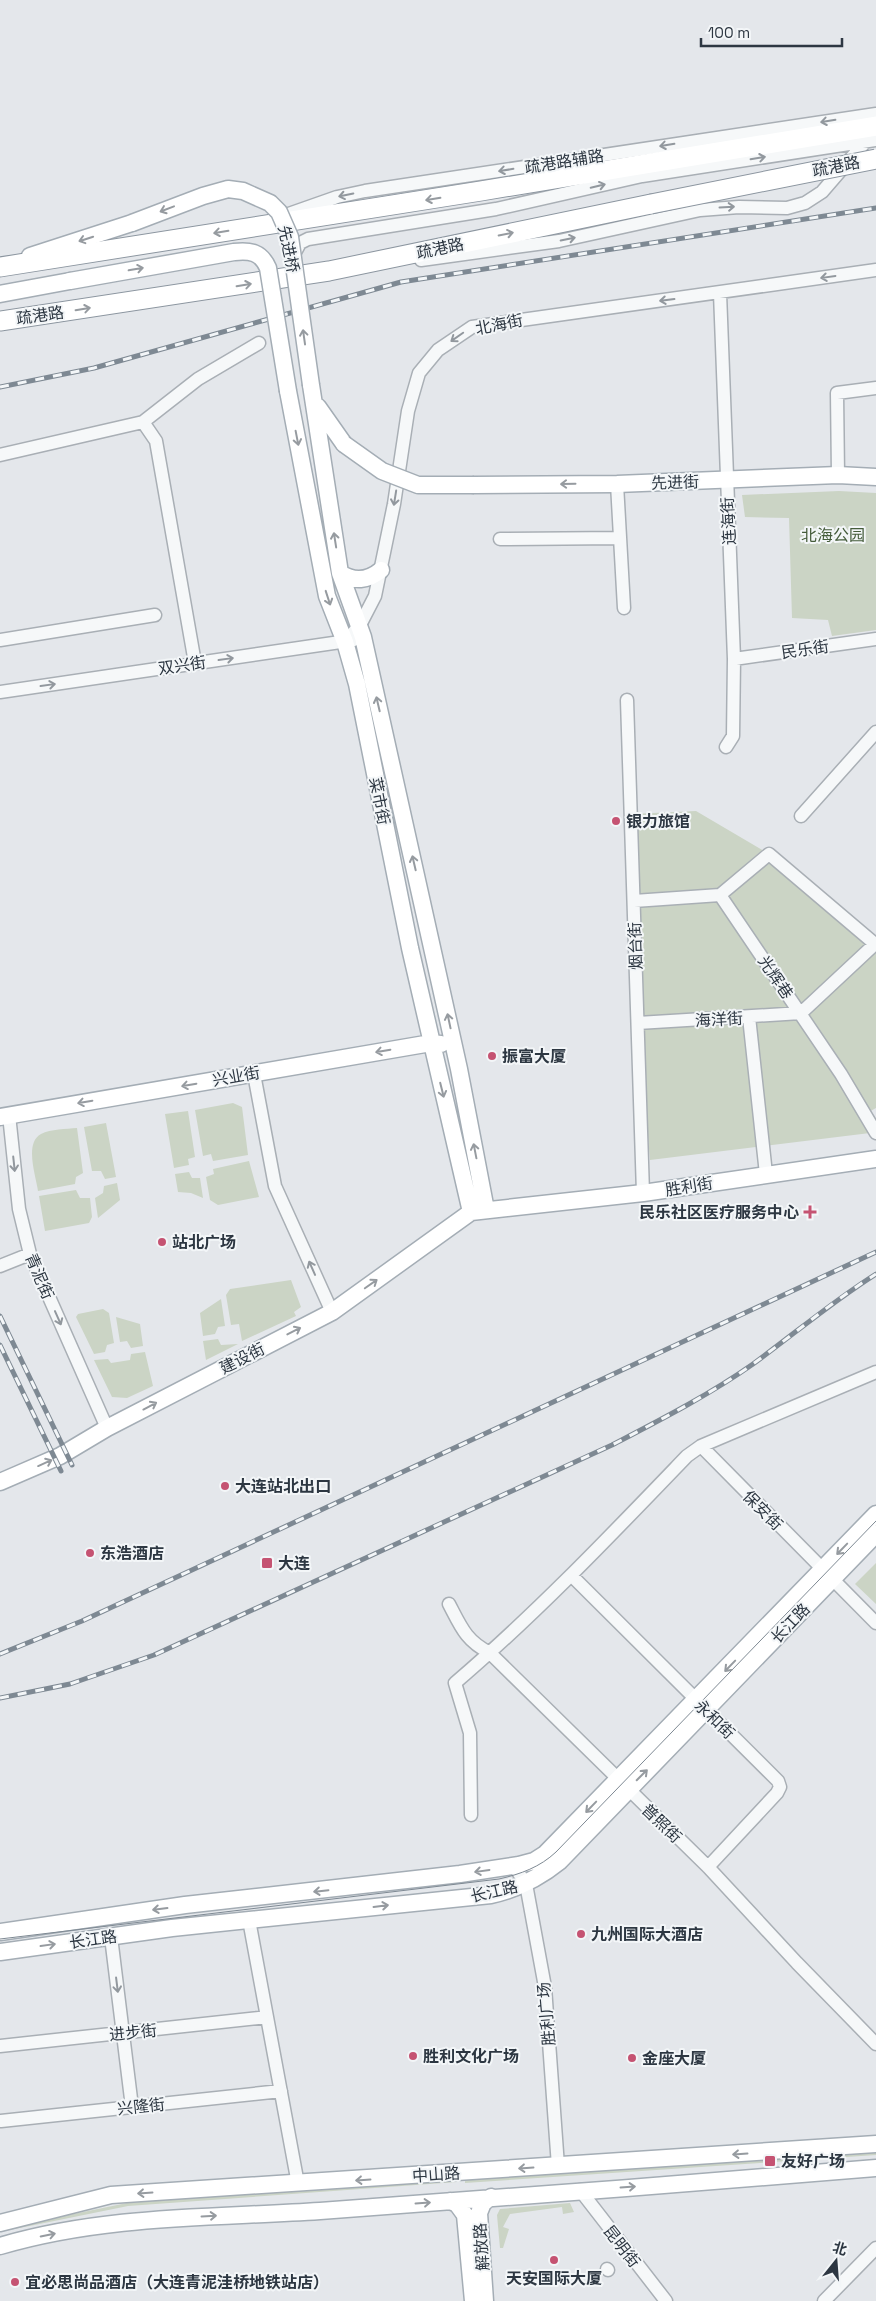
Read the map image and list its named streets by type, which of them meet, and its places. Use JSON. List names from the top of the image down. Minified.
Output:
{"streets":{"highway":["疏港路"],"main road":["先进桥","先进街","菜市街","兴业街","胜利街","建设街","长江路","中山路","解放路"],"street":["疏港路辅路","北海街","连海街","民乐街","双兴街","烟台街","光辉巷","海洋街","青泥街","保安街","永和街","普照街","胜利广场","进步街","兴隆街","昆明街"]},"crossings":[["疏港路辅路","疏港路"],["疏港路辅路","先进桥"],["疏港路","先进桥"],["先进桥","先进街"],["先进桥","菜市街"],["北海街","连海街"],["北海街","双兴街"],["北海街","菜市街"],["先进街","连海街"],["连海街","民乐街"],["双兴街","菜市街"],["菜市街","兴业街"],["菜市街","胜利街"],["菜市街","建设街"],["烟台街","海洋街"],["烟台街","胜利街"],["光辉巷","海洋街"],["兴业街","青泥街"],["胜利街","建设街"],["青泥街","建设街"],["保安街","长江路"],["长江路","永和街"],["长江路","普照街"],["长江路","胜利广场"],["永和街","普照街"],["胜利广场","中山路"],["中山路","昆明街"],["中山路","解放路"]],"one_way":["先进街","兴业街","青泥街","建设街"],"parks":["北海公园"],"places":{"other":["银力旅馆","振富大厦","站北广场","大连站北出口","东浩酒店","九州国际大酒店","胜利文化广场","金座大厦","天安国际大厦","宜必思尚品酒店（大连青泥洼桥地铁站店）"],"health":["民乐社区医疗服务中心"],"transit":["大连","友好广场"]},"scale_bar":"100 m","north":"top"}
